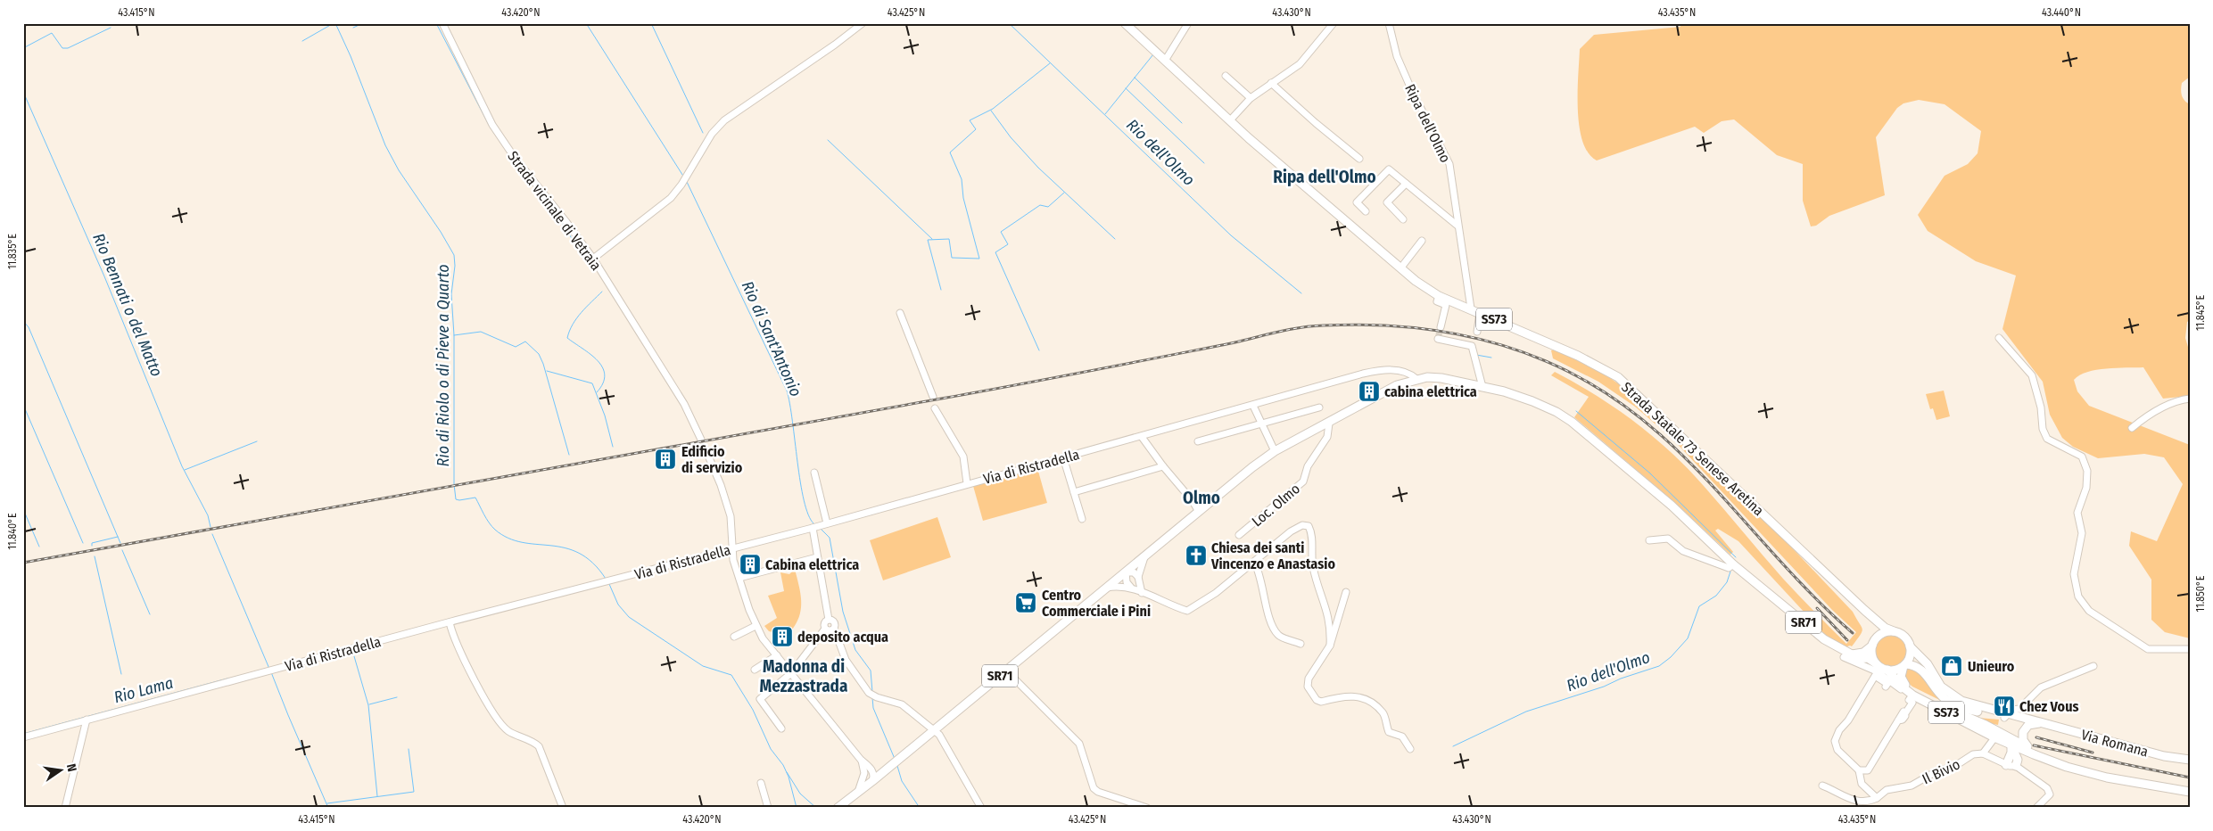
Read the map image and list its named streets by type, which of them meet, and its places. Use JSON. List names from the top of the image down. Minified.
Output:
{"streets":{"main road":["SS73","Strada Statale 73 Senese Aretina","SR71","Via Romana"],"street":["Ripa dell'Olmo","Strada vicinale di Vetraia","Via di Ristradella","Loc. Olmo","Il Bivio"]},"crossings":[["Ripa dell'Olmo","Strada Statale 73 Senese Aretina"],["SS73","Strada Statale 73 Senese Aretina"],["SS73","SR71"],["SS73","Via Romana"],["Strada Statale 73 Senese Aretina","SR71"],["Strada Statale 73 Senese Aretina","Via Romana"],["Via di Ristradella","SR71"],["Loc. Olmo","SR71"],["SR71","Via Romana"]],"districts":["Ripa dell'Olmo","Olmo","Madonna di Mezzastrada"],"water":["Rio dell'Olmo","Rio Bennati o del Matto","Rio di Sant'Antonio","Rio di Riolo o di Pieve a Quarto","Rio Lama"],"places":{"building":["cabina elettrica","Edificio di servizio","Cabina elettrica","deposito acqua"],"church":["Chiesa dei santi Vincenzo e Anastasio"],"supermarket":["Centro Commerciale i Pini"],"shop":["Unieuro"],"restaurant":["Chez Vous"]},"north":"right","coordinates":["43.415°N","43.420°N","43.425°N","43.430°N","43.435°N","43.440°N","11.835°E","11.845°E","11.840°E","11.850°E"]}
